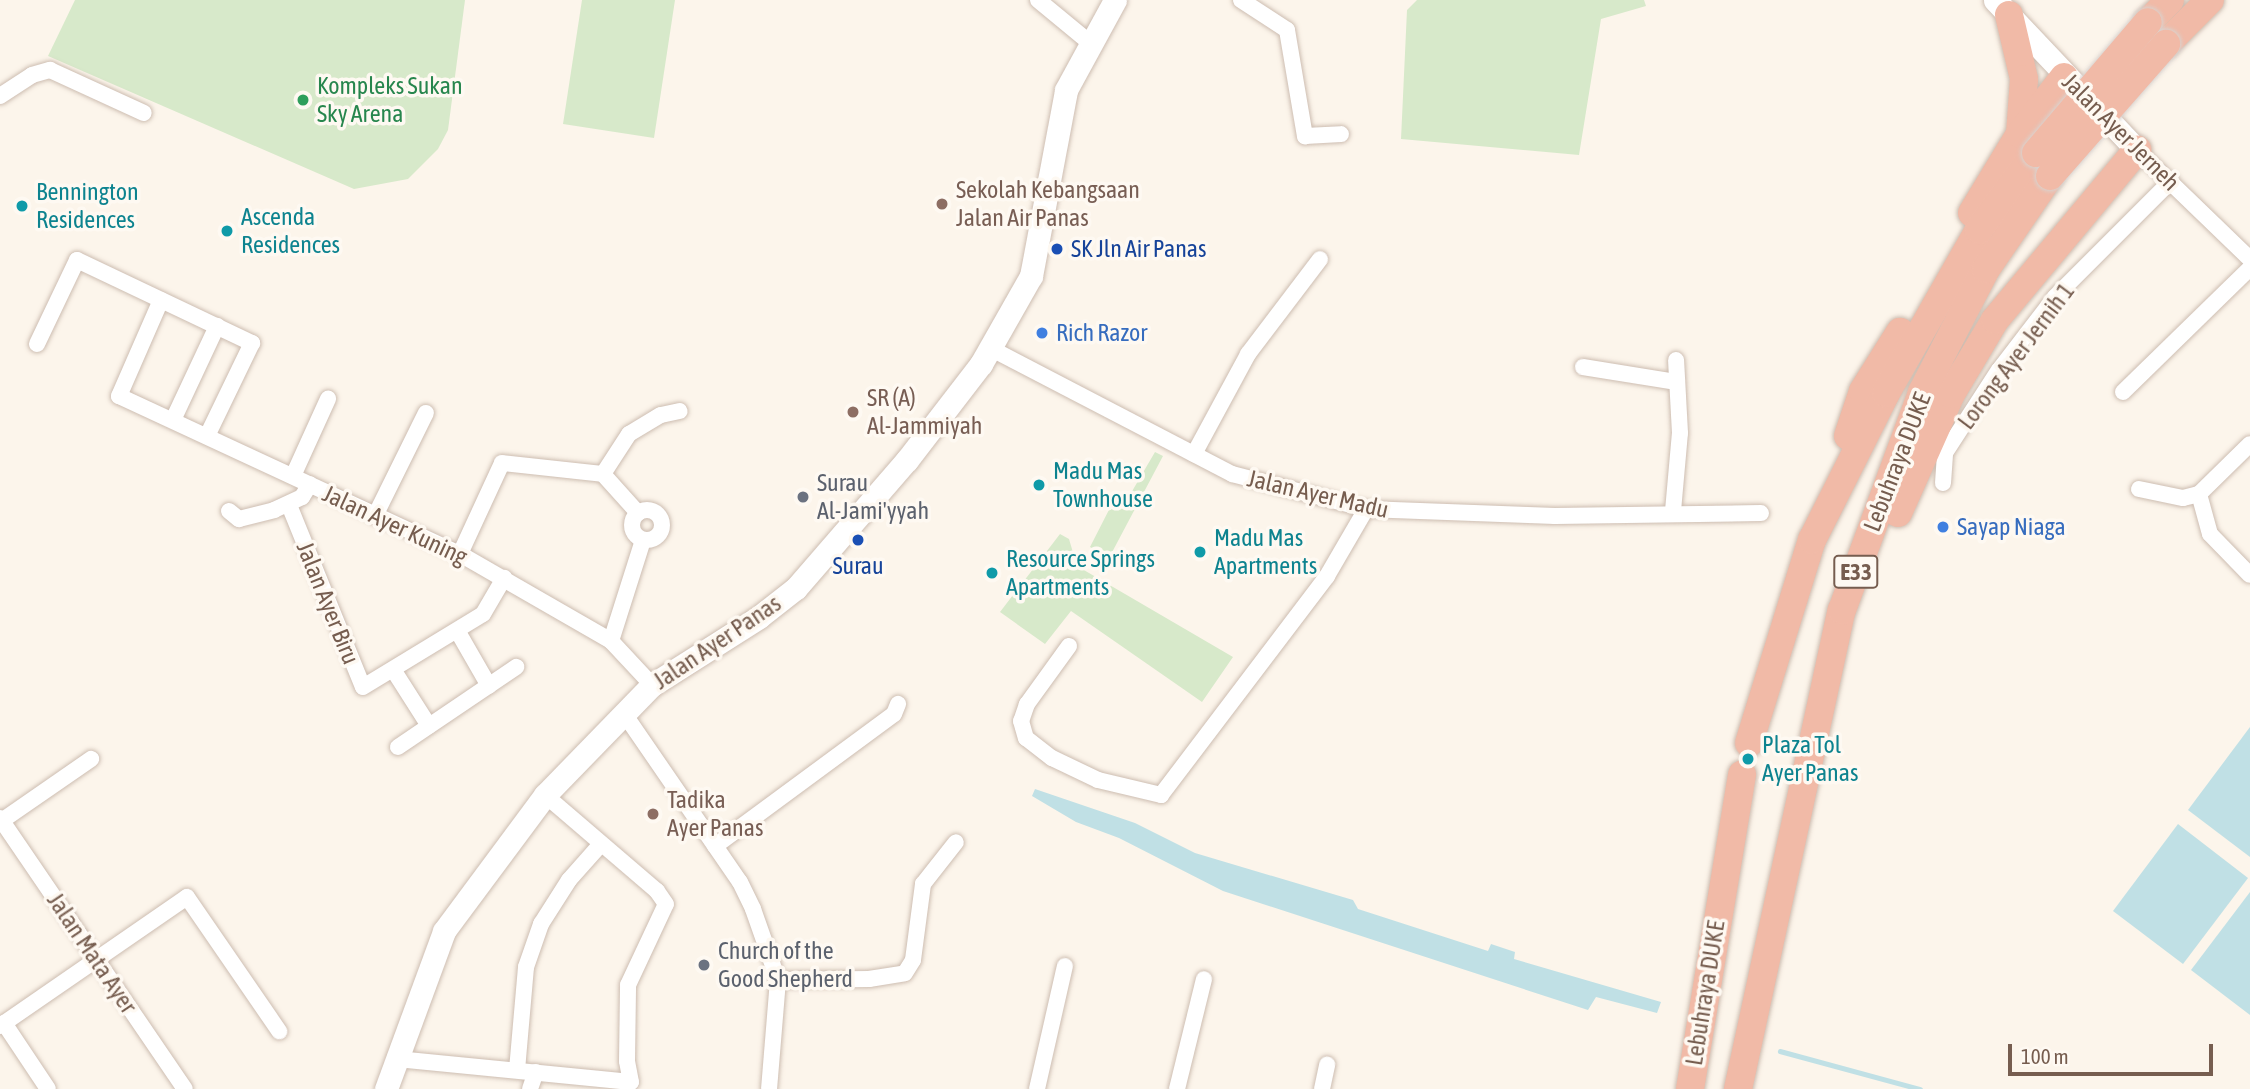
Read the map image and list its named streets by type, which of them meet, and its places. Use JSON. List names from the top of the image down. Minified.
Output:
{"streets":{"highway":["Lebuhraya DUKE","E33"],"street":["Jalan Ayer Jerneh","Lorong Ayer Jernih 1","Jalan Ayer Madu","Jalan Ayer Kuning","Jalan Ayer Biru","Jalan Ayer Panas","Jalan Mata Ayer"]},"crossings":[["Jalan Ayer Jerneh","Lorong Ayer Jernih 1"],["Jalan Ayer Madu","Jalan Ayer Panas"],["Jalan Ayer Kuning","Jalan Ayer Biru"],["Jalan Ayer Kuning","Jalan Ayer Panas"]],"places":["Kompleks Sukan Sky Arena","Sekolah Kebangsaan Jalan Air Panas","Bennington Residences","Ascenda Residences","SK Jln Air Panas","Rich Razor","SR (A) Al-Jammiyah","Madu Mas Townhouse","Surau Al-Jami'yyah","Sayap Niaga","Surau","Madu Mas Apartments","Resource Springs Apartments","Plaza Tol Ayer Panas","Tadika Ayer Panas","Church of the Good Shepherd"],"scale_bar":"100 m"}
